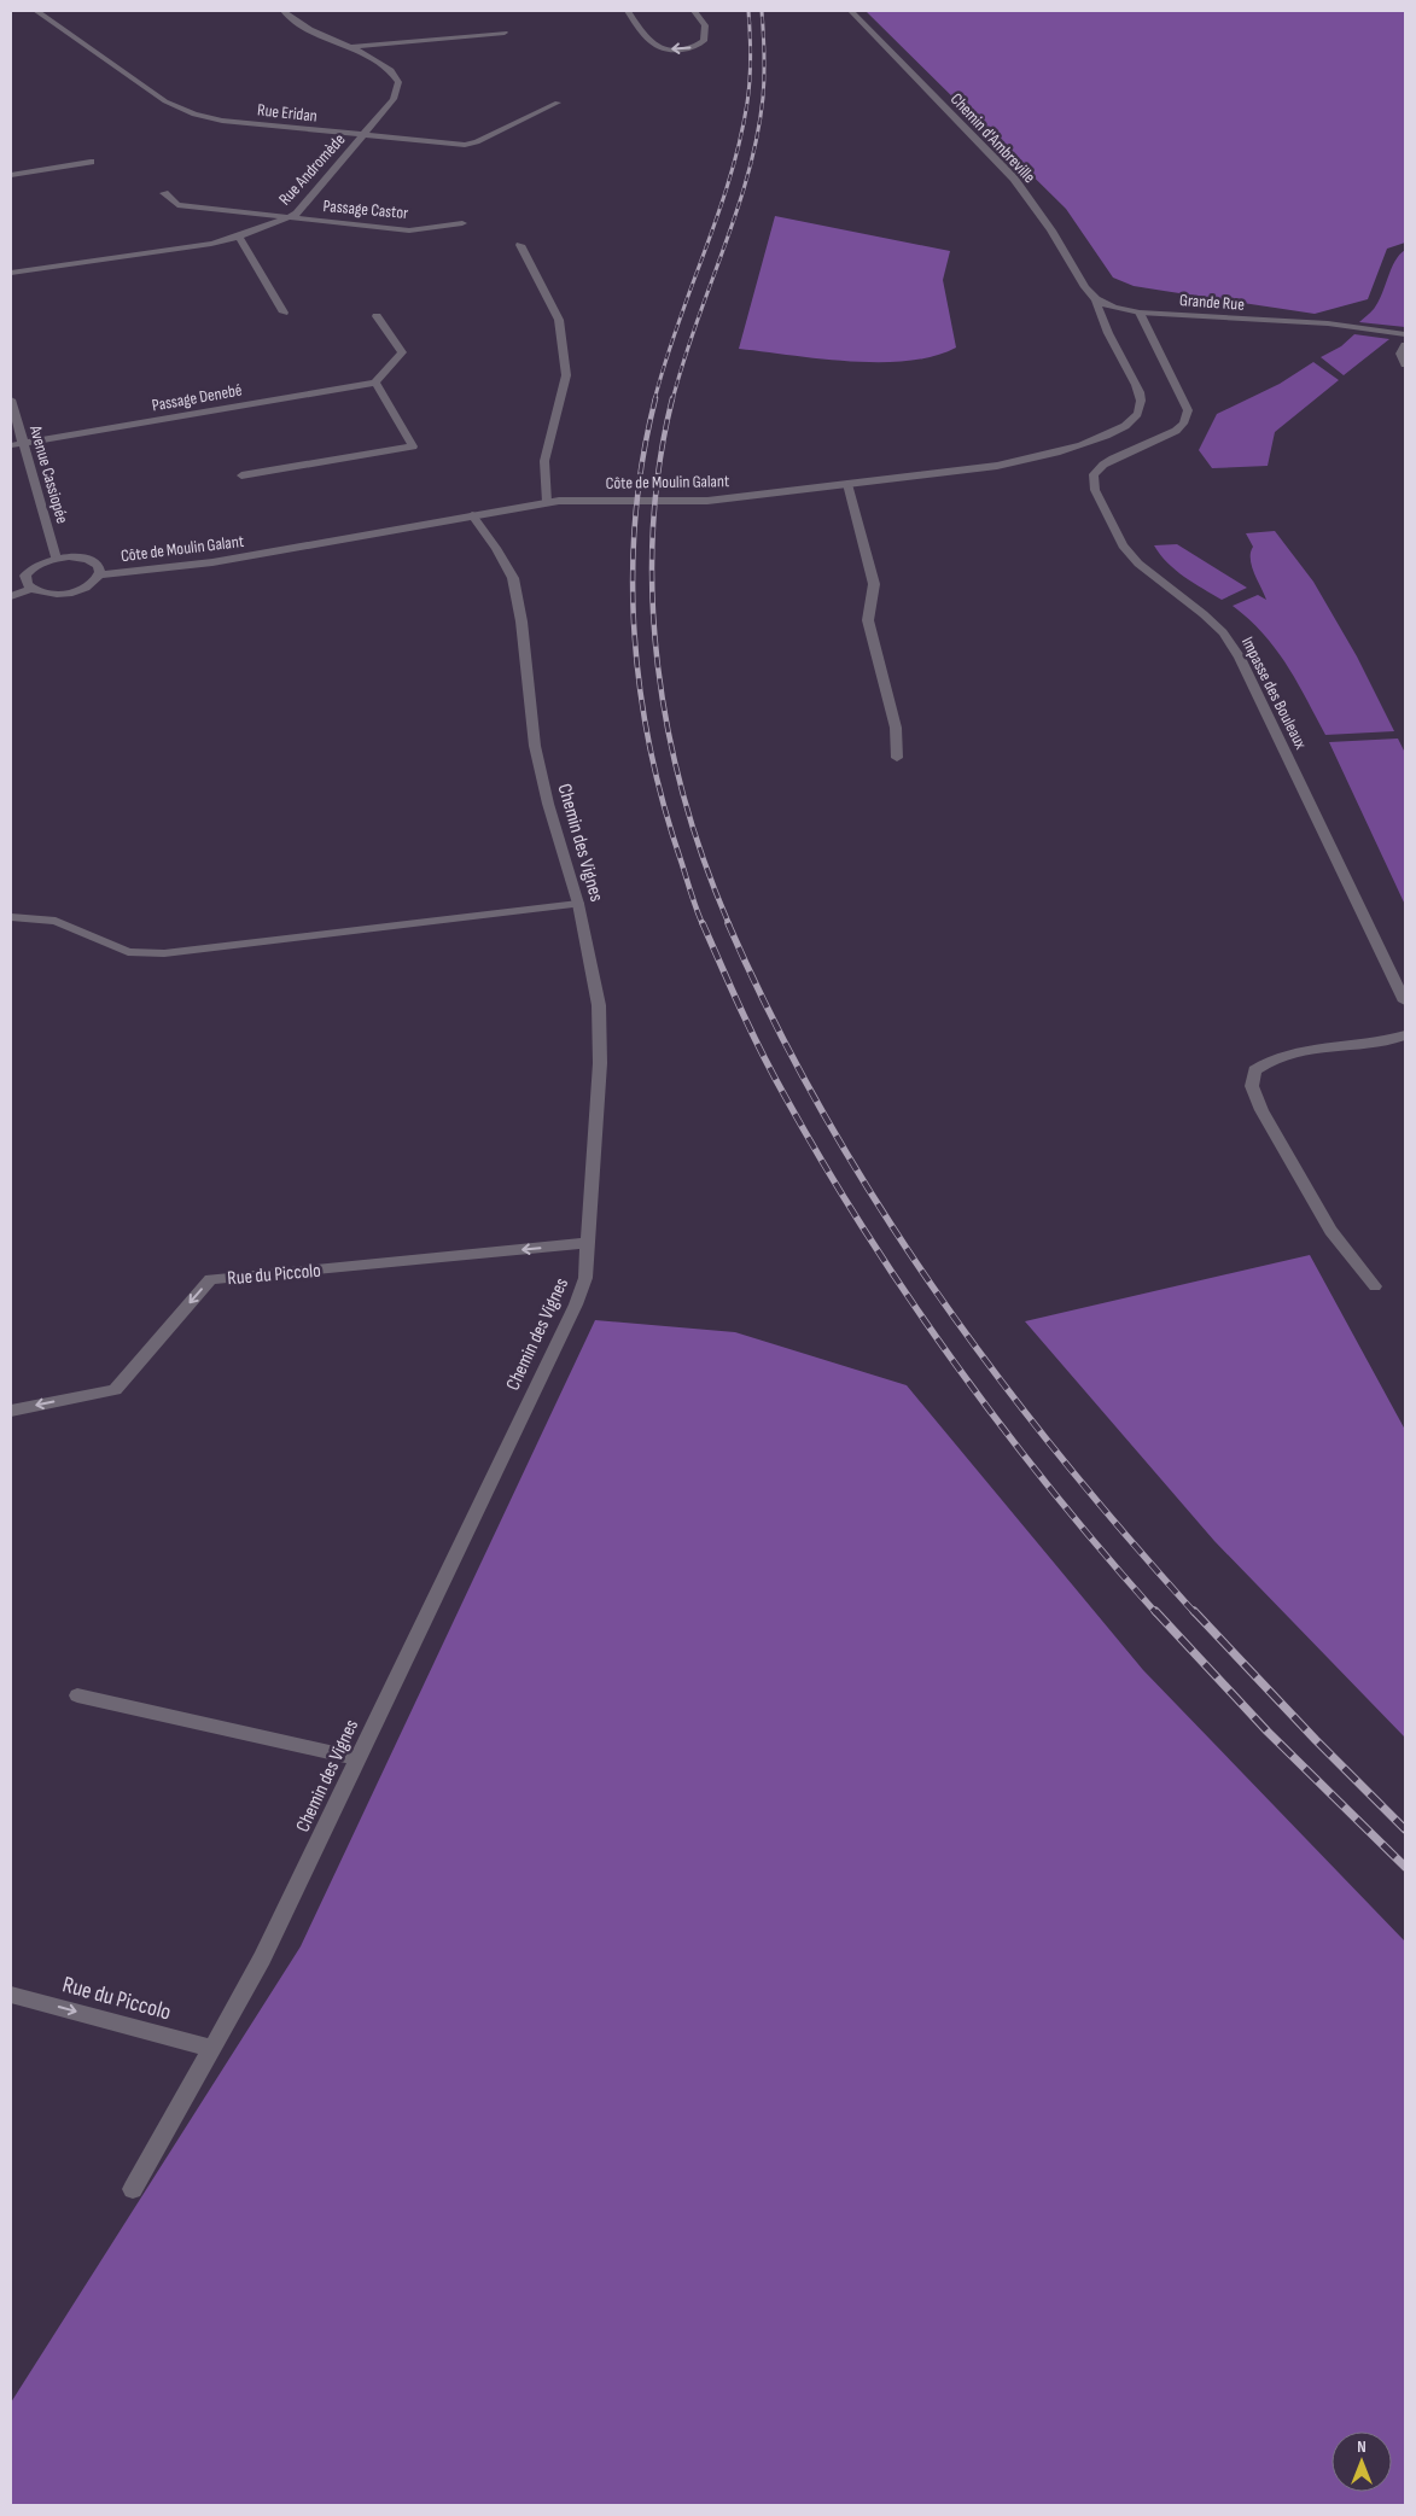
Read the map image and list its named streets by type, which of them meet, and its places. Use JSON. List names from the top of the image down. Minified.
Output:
{"streets":{"street":["Rue Eridan","Chemin d'Ambreville","Rue Andromède","Passage Castor","Grande Rue","Passage Denebé","Avenue Cassiopée","Côte de Moulin Galant","Impasse des Bouleaux","Chemin des Vignes","Rue du Piccolo"]},"crossings":[["Rue Eridan","Rue Andromède"],["Chemin d'Ambreville","Grande Rue"],["Chemin d'Ambreville","Côte de Moulin Galant"],["Rue Andromède","Passage Castor"],["Grande Rue","Côte de Moulin Galant"],["Grande Rue","Impasse des Bouleaux"],["Passage Denebé","Avenue Cassiopée"],["Avenue Cassiopée","Côte de Moulin Galant"],["Côte de Moulin Galant","Chemin des Vignes"],["Chemin des Vignes","Rue du Piccolo"]],"north":"top"}
